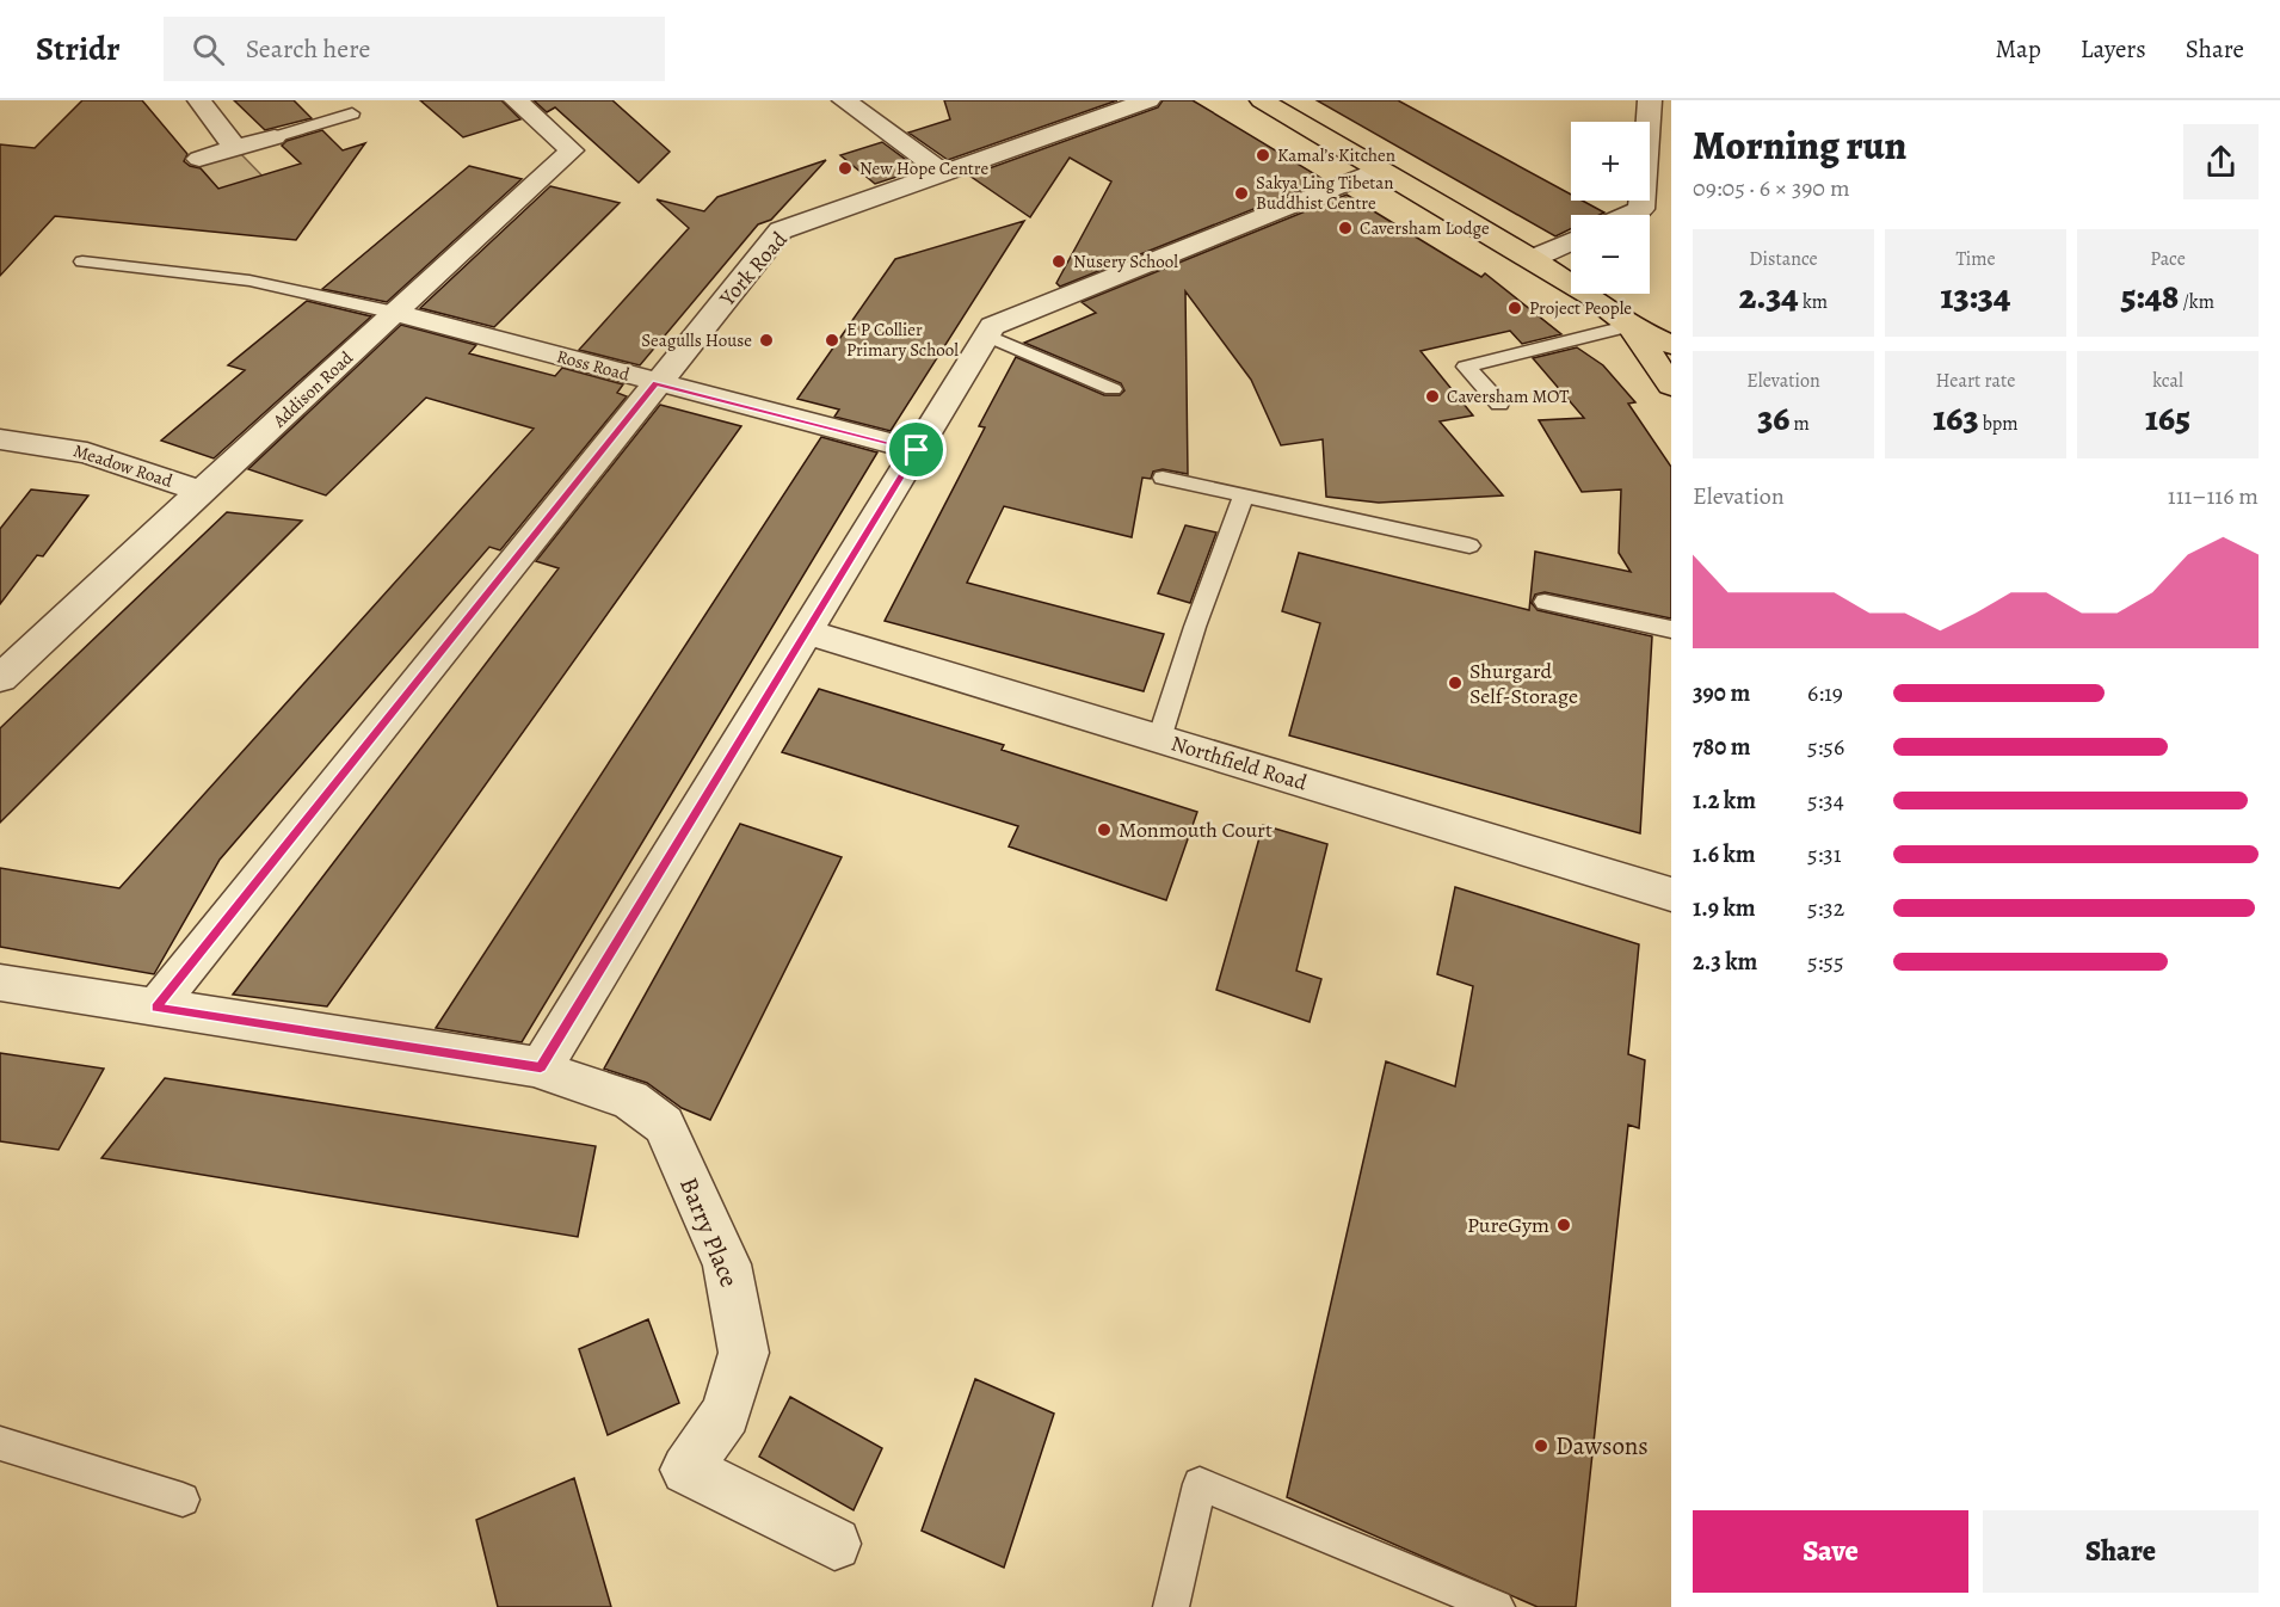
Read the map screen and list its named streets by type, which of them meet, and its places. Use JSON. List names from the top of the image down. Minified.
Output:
{"streets":{"street":["York Road","Ross Road","Addison Road","Meadow Road","Northfield Road","Barry Place"]},"crossings":[["York Road","Ross Road"],["Ross Road","Addison Road"],["Addison Road","Meadow Road"]],"places":["Kamal’s Kitchen","New Hope Centre","Sakya Ling Tibetan Buddhist Centre","Caversham Lodge","Nusery School","Project People","Seagulls House","E P Collier Primary School","Caversham MOT","Shurgard Self-Storage","Monmouth Court","PureGym","Dawsons"],"page":{"header":"Stridr","search":"Search here","nav":["Map","Layers","Share"],"heading":["Morning run","09:05 · 6 × 390 m"],"map_buttons":["+","−"],"stats":[["Distance","2.34 km"],["Time","13:34"],["Pace","5:48 /km"],["Elevation","36 m"],["Heart rate","163 bpm"],["kcal","165"]],"chart":["Elevation","111–116 m"],"list":[{"name":"390 m","note":"6:19"},{"name":"780 m","note":"5:56"},{"name":"1.2 km","note":"5:34"},{"name":"1.6 km","note":"5:31"},{"name":"1.9 km","note":"5:32"},{"name":"2.3 km","note":"5:55"}],"buttons":["Save","Share"]}}
